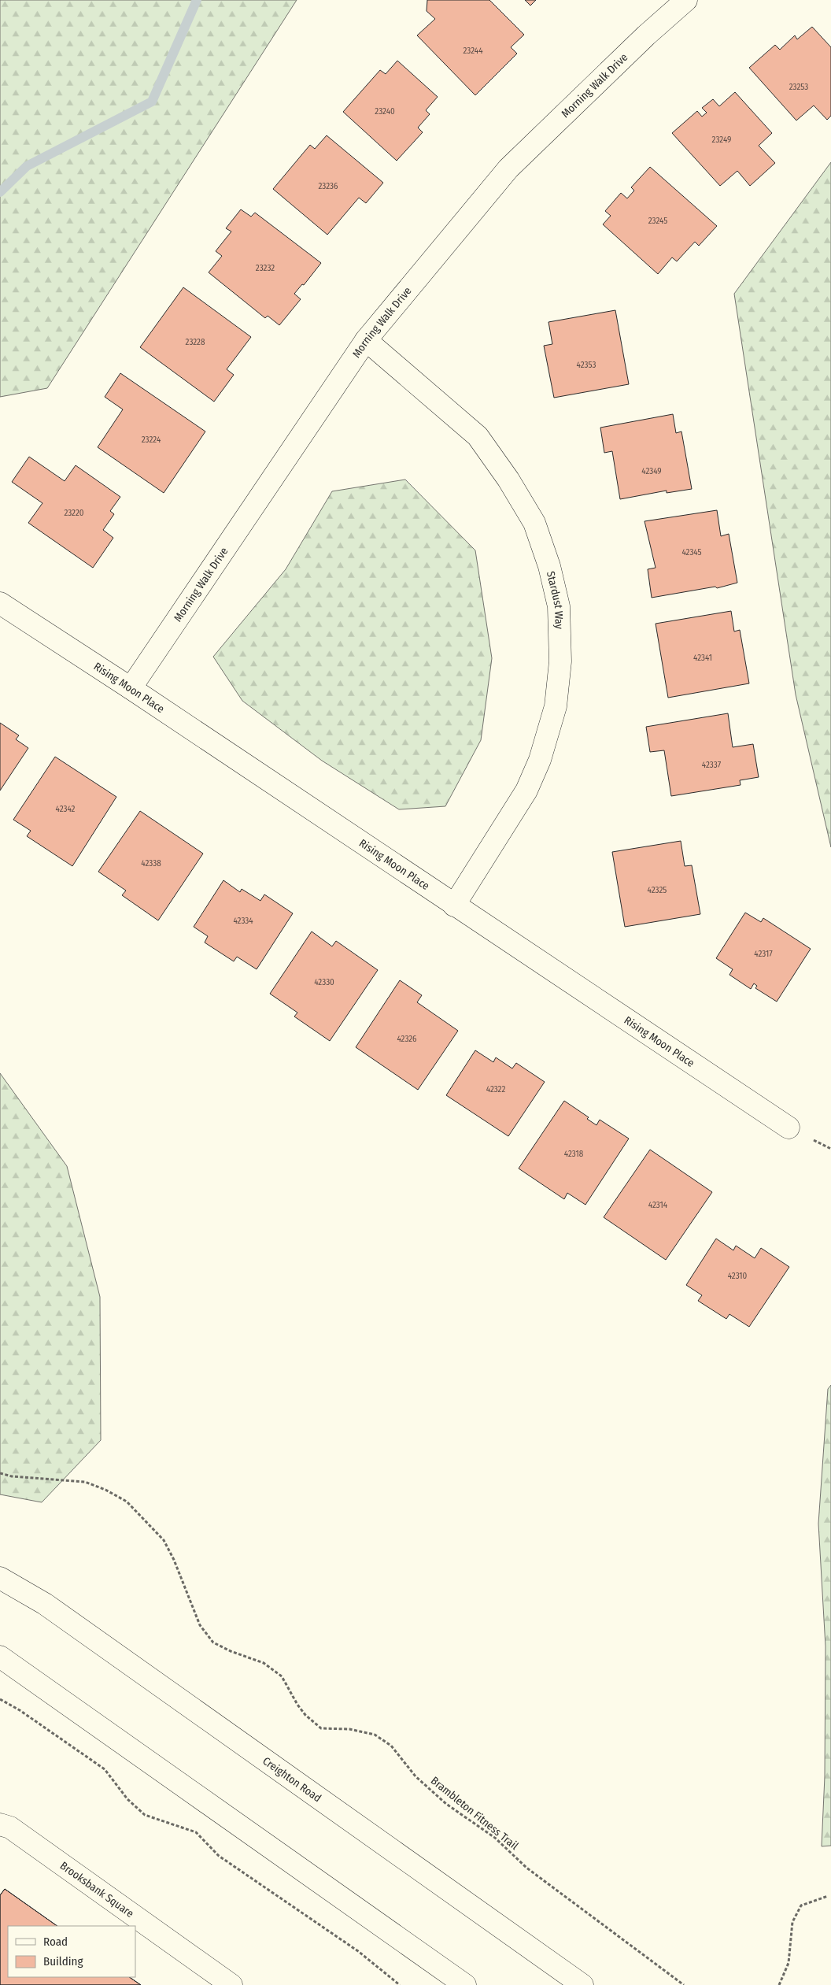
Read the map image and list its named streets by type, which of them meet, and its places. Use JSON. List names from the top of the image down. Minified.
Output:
{"streets":{"street":["Morning Walk Drive","Stardust Way","Rising Moon Place","Creighton Road","Brooksbank Square"],"path":["Brambleton Fitness Trail"]},"crossings":[["Morning Walk Drive","Stardust Way"],["Morning Walk Drive","Rising Moon Place"],["Stardust Way","Rising Moon Place"]],"house_numbers":["23244","23253","23240","23249","23236","23245","23232","23228","42353","23224","42349","23220","42345","42341","42337","42342","42338","42325","42334","42317","42330","42326","42322","42318","42314","42310"],"legend":["Road","Building"]}
